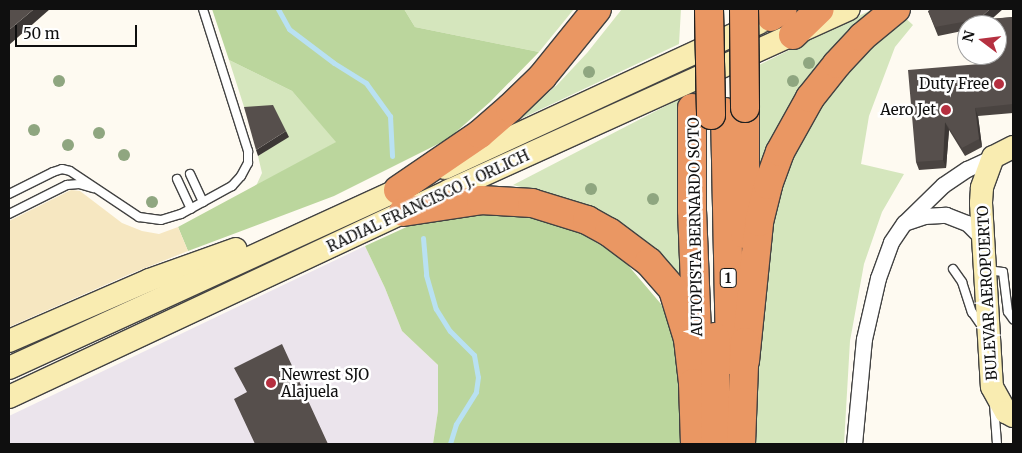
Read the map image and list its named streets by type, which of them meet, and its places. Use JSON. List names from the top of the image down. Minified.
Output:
{"streets":{"highway":["AUTOPISTA BERNARDO SOTO","1"],"main road":["RADIAL FRANCISCO J. ORLICH","BULEVAR AEROPUERTO"]},"crossings":[["AUTOPISTA BERNARDO SOTO","1"]],"places":["Duty Free","Aero Jet","Newrest SJO Alajuela"],"scale_bar":"50 m","north":"left"}
